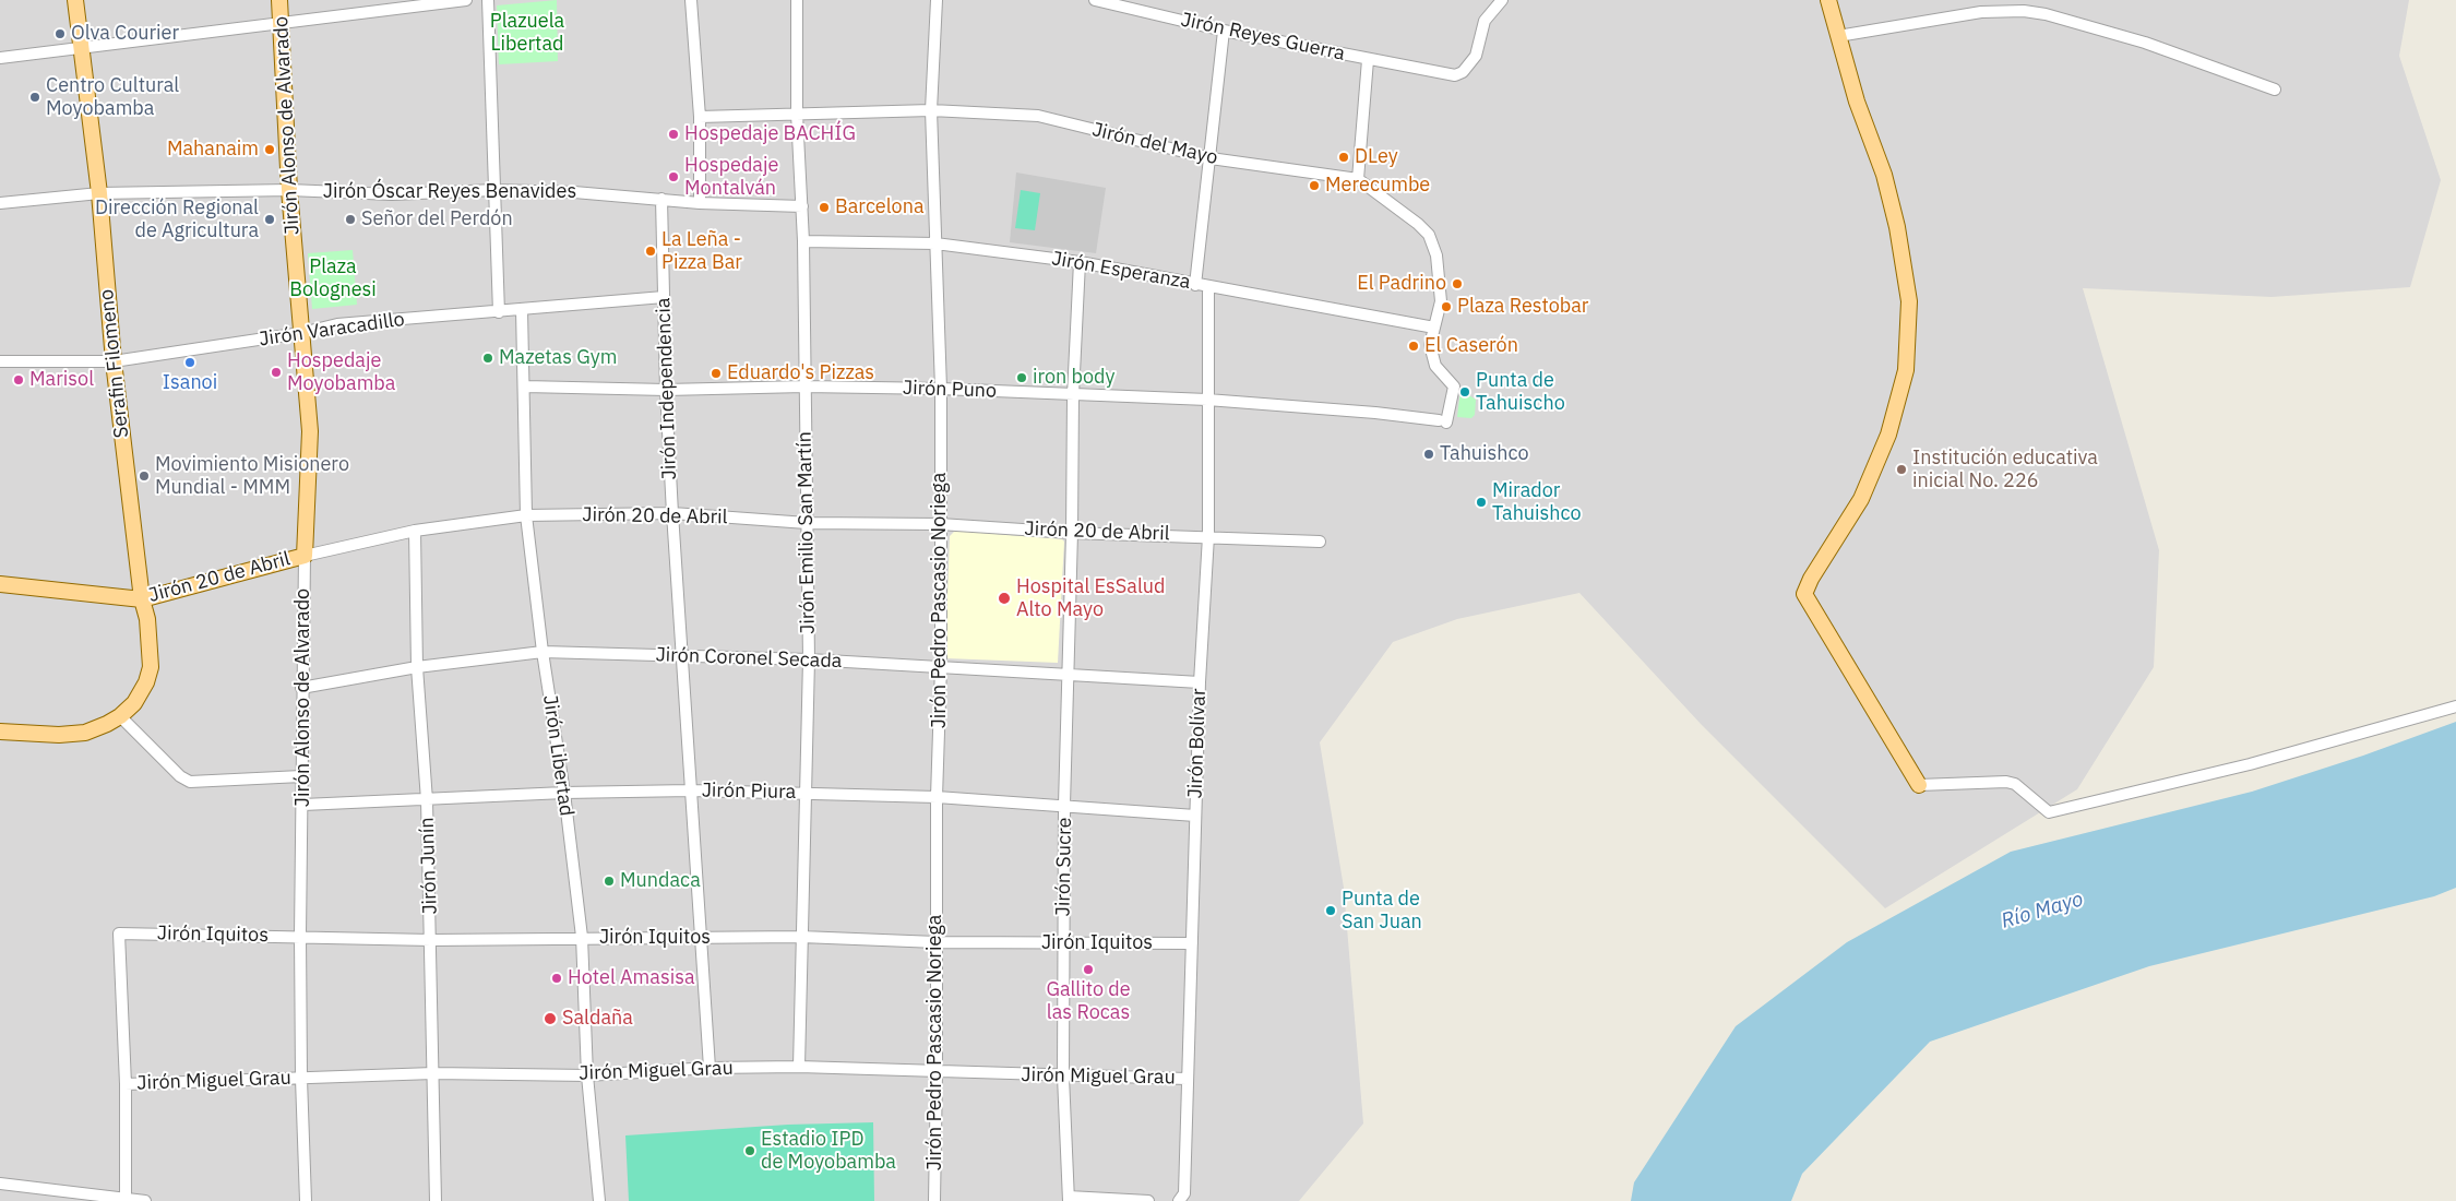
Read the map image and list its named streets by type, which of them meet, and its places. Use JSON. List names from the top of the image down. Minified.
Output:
{"streets":{"main road":["Jirón Alonso de Alvarado","Serafin Filomeno","Jirón 20 de Abril"],"street":["Jirón Reyes Guerra","Jirón del Mayo","Jirón Óscar Reyes Benavides","Jirón Esperanza","Jirón Varacadillo","Jirón Independencia","Jirón Puno","Jirón Emilio San Martín","Jirón Pedro Pascasio Noriega","Jirón Coronel Secada","Jirón Bolívar","Jirón Libertad","Jirón Piura","Jirón Junín","Jirón Sucre","Jirón Iquitos","Jirón Miguel Grau"]},"crossings":[["Jirón Alonso de Alvarado","Jirón Óscar Reyes Benavides"],["Jirón Alonso de Alvarado","Jirón Varacadillo"],["Jirón Alonso de Alvarado","Jirón 20 de Abril"],["Jirón Alonso de Alvarado","Jirón Coronel Secada"],["Jirón Alonso de Alvarado","Jirón Piura"],["Jirón Alonso de Alvarado","Jirón Iquitos"],["Jirón Alonso de Alvarado","Jirón Miguel Grau"],["Jirón del Mayo","Jirón Esperanza"],["Jirón del Mayo","Jirón Puno"],["Jirón del Mayo","Jirón Emilio San Martín"],["Jirón del Mayo","Jirón Pedro Pascasio Noriega"],["Jirón Óscar Reyes Benavides","Serafin Filomeno"],["Jirón Óscar Reyes Benavides","Jirón Independencia"],["Jirón Óscar Reyes Benavides","Jirón Emilio San Martín"],["Jirón Esperanza","Jirón Emilio San Martín"],["Jirón Esperanza","Jirón Pedro Pascasio Noriega"],["Jirón Esperanza","Jirón Bolívar"],["Jirón Varacadillo","Serafin Filomeno"],["Jirón Varacadillo","Jirón Independencia"],["Jirón Varacadillo","Jirón Libertad"],["Serafin Filomeno","Jirón 20 de Abril"],["Jirón Independencia","Jirón Puno"],["Jirón Independencia","Jirón 20 de Abril"],["Jirón Independencia","Jirón Coronel Secada"],["Jirón Independencia","Jirón Piura"],["Jirón Independencia","Jirón Iquitos"],["Jirón Independencia","Jirón Miguel Grau"],["Jirón Puno","Jirón Emilio San Martín"],["Jirón Puno","Jirón Pedro Pascasio Noriega"],["Jirón Puno","Jirón Bolívar"],["Jirón Puno","Jirón Libertad"],["Jirón 20 de Abril","Jirón Emilio San Martín"],["Jirón 20 de Abril","Jirón Pedro Pascasio Noriega"],["Jirón 20 de Abril","Jirón Bolívar"],["Jirón 20 de Abril","Jirón Libertad"],["Jirón 20 de Abril","Jirón Junín"],["Jirón 20 de Abril","Jirón Sucre"],["Jirón Emilio San Martín","Jirón Coronel Secada"],["Jirón Emilio San Martín","Jirón Piura"],["Jirón Emilio San Martín","Jirón Iquitos"],["Jirón Emilio San Martín","Jirón Miguel Grau"],["Jirón Pedro Pascasio Noriega","Jirón Coronel Secada"],["Jirón Pedro Pascasio Noriega","Jirón Piura"],["Jirón Pedro Pascasio Noriega","Jirón Iquitos"],["Jirón Pedro Pascasio Noriega","Jirón Miguel Grau"],["Jirón Coronel Secada","Jirón Bolívar"],["Jirón Coronel Secada","Jirón Libertad"],["Jirón Coronel Secada","Jirón Junín"],["Jirón Coronel Secada","Jirón Sucre"],["Jirón Bolívar","Jirón Piura"],["Jirón Bolívar","Jirón Iquitos"],["Jirón Bolívar","Jirón Miguel Grau"],["Jirón Libertad","Jirón Piura"],["Jirón Libertad","Jirón Iquitos"],["Jirón Libertad","Jirón Miguel Grau"],["Jirón Piura","Jirón Junín"],["Jirón Piura","Jirón Sucre"],["Jirón Junín","Jirón Iquitos"],["Jirón Junín","Jirón Miguel Grau"],["Jirón Sucre","Jirón Iquitos"],["Jirón Sucre","Jirón Miguel Grau"],["Jirón Iquitos","Jirón Miguel Grau"]],"water":["Río Mayo"],"parks":["Plazuela Libertad","Plaza Bolognesi"],"places":["Olva Courier","Centro Cultural Moyobamba","Hospedaje BACHÍG","Mahanaim","DLey","Hospedaje Montalván","Merecumbe","Barcelona","Dirección Regional de Agricultura","Señor del Perdón","La Leña - Pizza Bar","El Padrino","Plaza Restobar","El Caserón","Mazetas Gym","Isanoi","Hospedaje Moyobamba","Eduardo's Pizzas","iron body","Marisol","Punta de Tahuischo","Tahuishco","Institución educativa inicial No. 226","Movimiento Misionero Mundial - MMM","Mirador Tahuishco","Hospital EsSalud Alto Mayo","Mundaca","Punta de San Juan","Gallito de las Rocas","Hotel Amasisa","Saldaña","Estadio IPD de Moyobamba"]}
